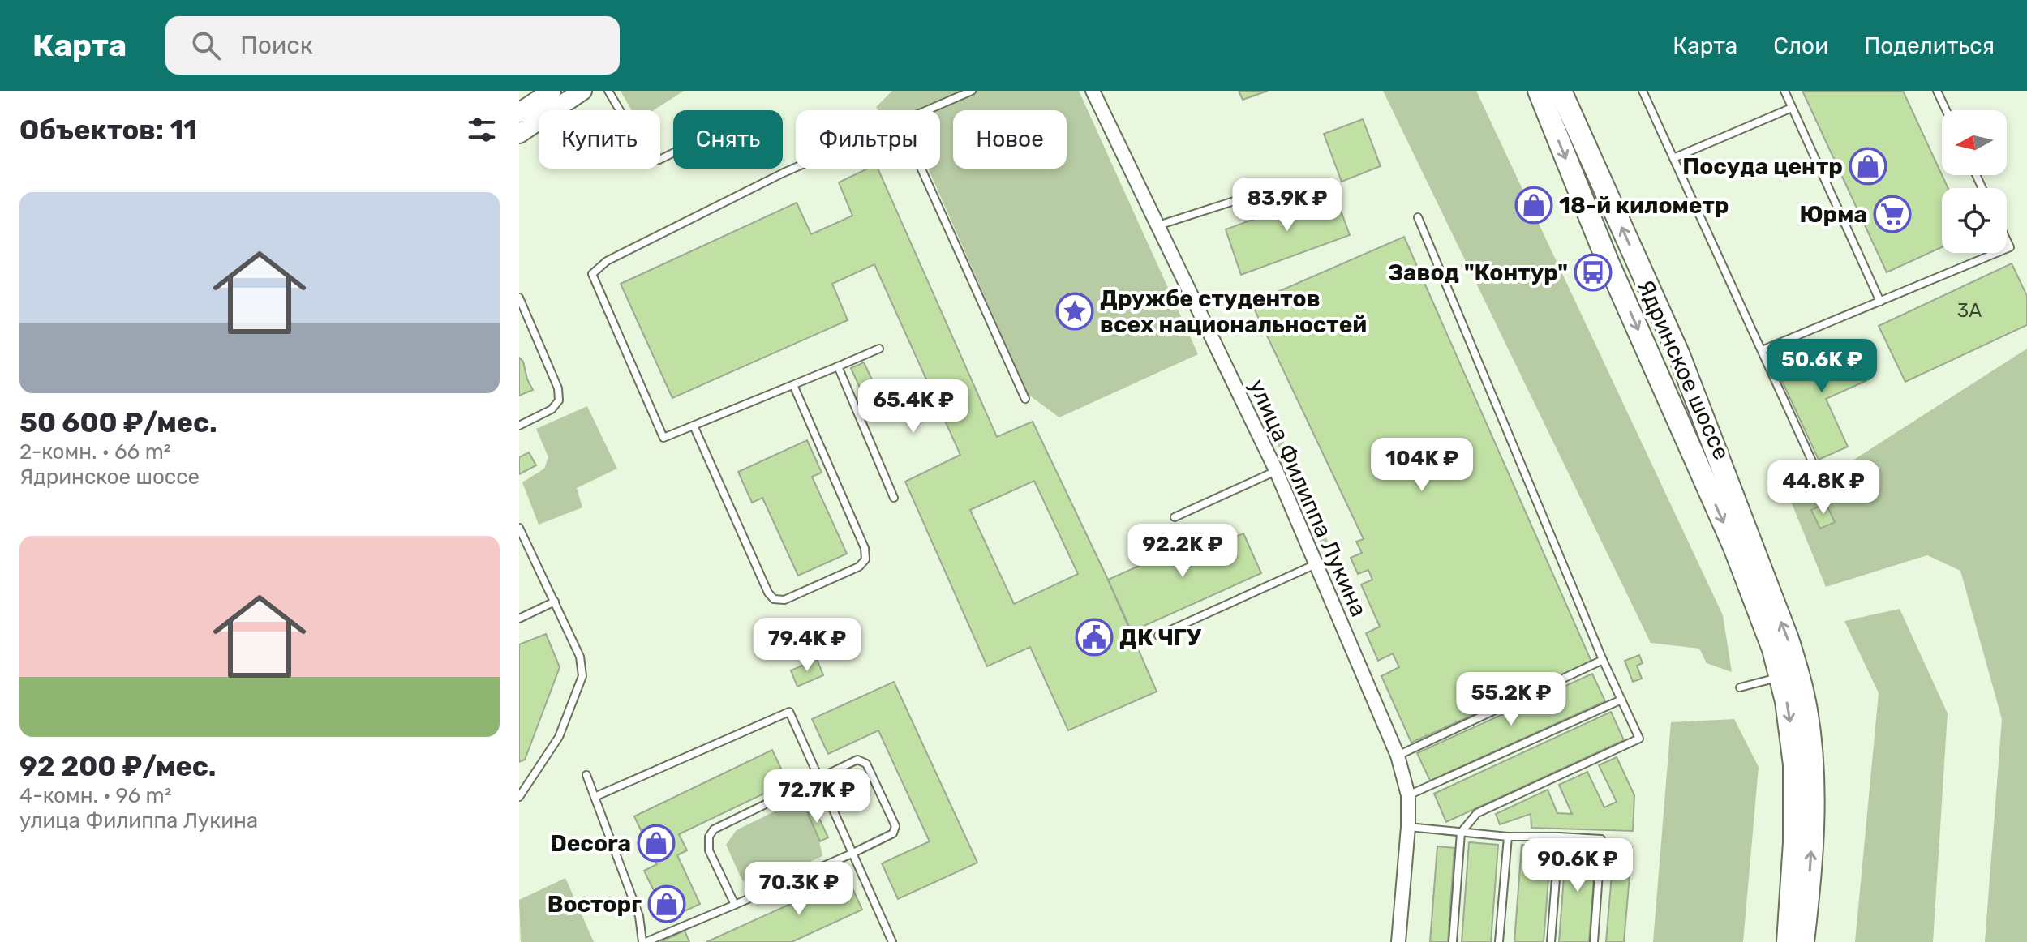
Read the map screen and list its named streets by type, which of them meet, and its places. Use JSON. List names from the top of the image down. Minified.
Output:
{"streets":{"main road":["Ядринское шоссе"],"street":["улица Филиппа Лукина"]},"places":{"shop":["Посуда центр","18-й километр","Decora","Восторг"],"supermarket":["Юрма"],"bus stop":["Завод \"Контур\""],"place":["Дружбе студентов всех национальностей"],"public building":["ДК ЧГУ"]},"house_numbers":["3А"],"north":"left","page":{"header":"Карта","search":"Поиск","nav":["Карта","Слои","Поделиться"],"heading":"Объектов: 11","chip":["Купить","Снять","Фильтры","Новое"],"list":[{"name":"50 600 ₽/мес.","note":"2-комн. · 66 m² · Ядринское шоссе"},{"name":"92 200 ₽/мес.","note":"4-комн. · 96 m² · улица Филиппа Лукина"}],"price":["83.9K ₽","50.6K ₽","65.4K ₽","104K ₽","44.8K ₽","92.2K ₽","79.4K ₽","55.2K ₽","72.7K ₽","90.6K ₽","70.3K ₽"]}}
